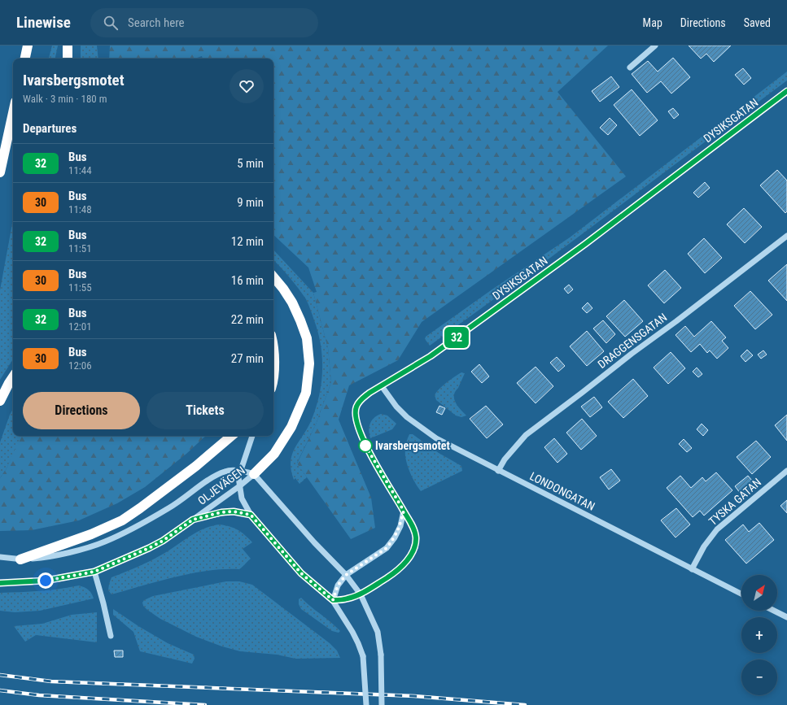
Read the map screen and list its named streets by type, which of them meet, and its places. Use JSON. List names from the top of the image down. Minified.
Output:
{"streets":{"street":["DYSIKSGATAN","DRAGGENSGATAN","OLJEVÄGEN","LONDONGATAN","TYSKA GATAN"]},"crossings":[["DYSIKSGATAN","LONDONGATAN"],["DRAGGENSGATAN","LONDONGATAN"],["LONDONGATAN","TYSKA GATAN"]],"places":["Ivarsbergsmotet"],"lines":["bus line 32"],"north":"top right","page":{"header":"Linewise","search":"Search here","nav":["Map","Directions","Saved"],"on_map":"32","heading":[["Ivarsbergsmotet","Walk · 3 min · 180 m"],"Departures"],"list":[{"mark":"32","name":"Bus","note":"11:44","value":"5 min"},{"mark":"30","name":"Bus","note":"11:48","value":"9 min"},{"mark":"32","name":"Bus","note":"11:51","value":"12 min"},{"mark":"30","name":"Bus","note":"11:55","value":"16 min"},{"mark":"32","name":"Bus","note":"12:01","value":"22 min"},{"mark":"30","name":"Bus","note":"12:06","value":"27 min"}],"buttons":["Directions","Tickets"],"map_buttons":["+","−"]}}
